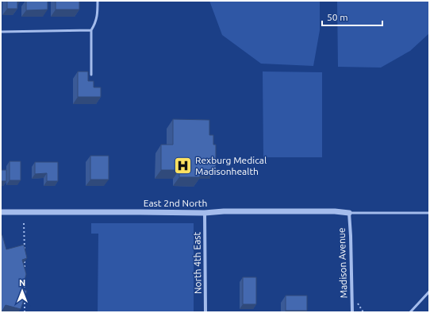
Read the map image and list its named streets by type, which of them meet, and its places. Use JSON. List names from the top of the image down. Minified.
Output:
{"streets":{"street":["East 2nd North","North 4th East","Madison Avenue"]},"crossings":[["East 2nd North","North 4th East"],["East 2nd North","Madison Avenue"]],"places":{"hospital":["Rexburg Medical Madisonhealth"]},"scale_bar":"50 m","north":"top"}
